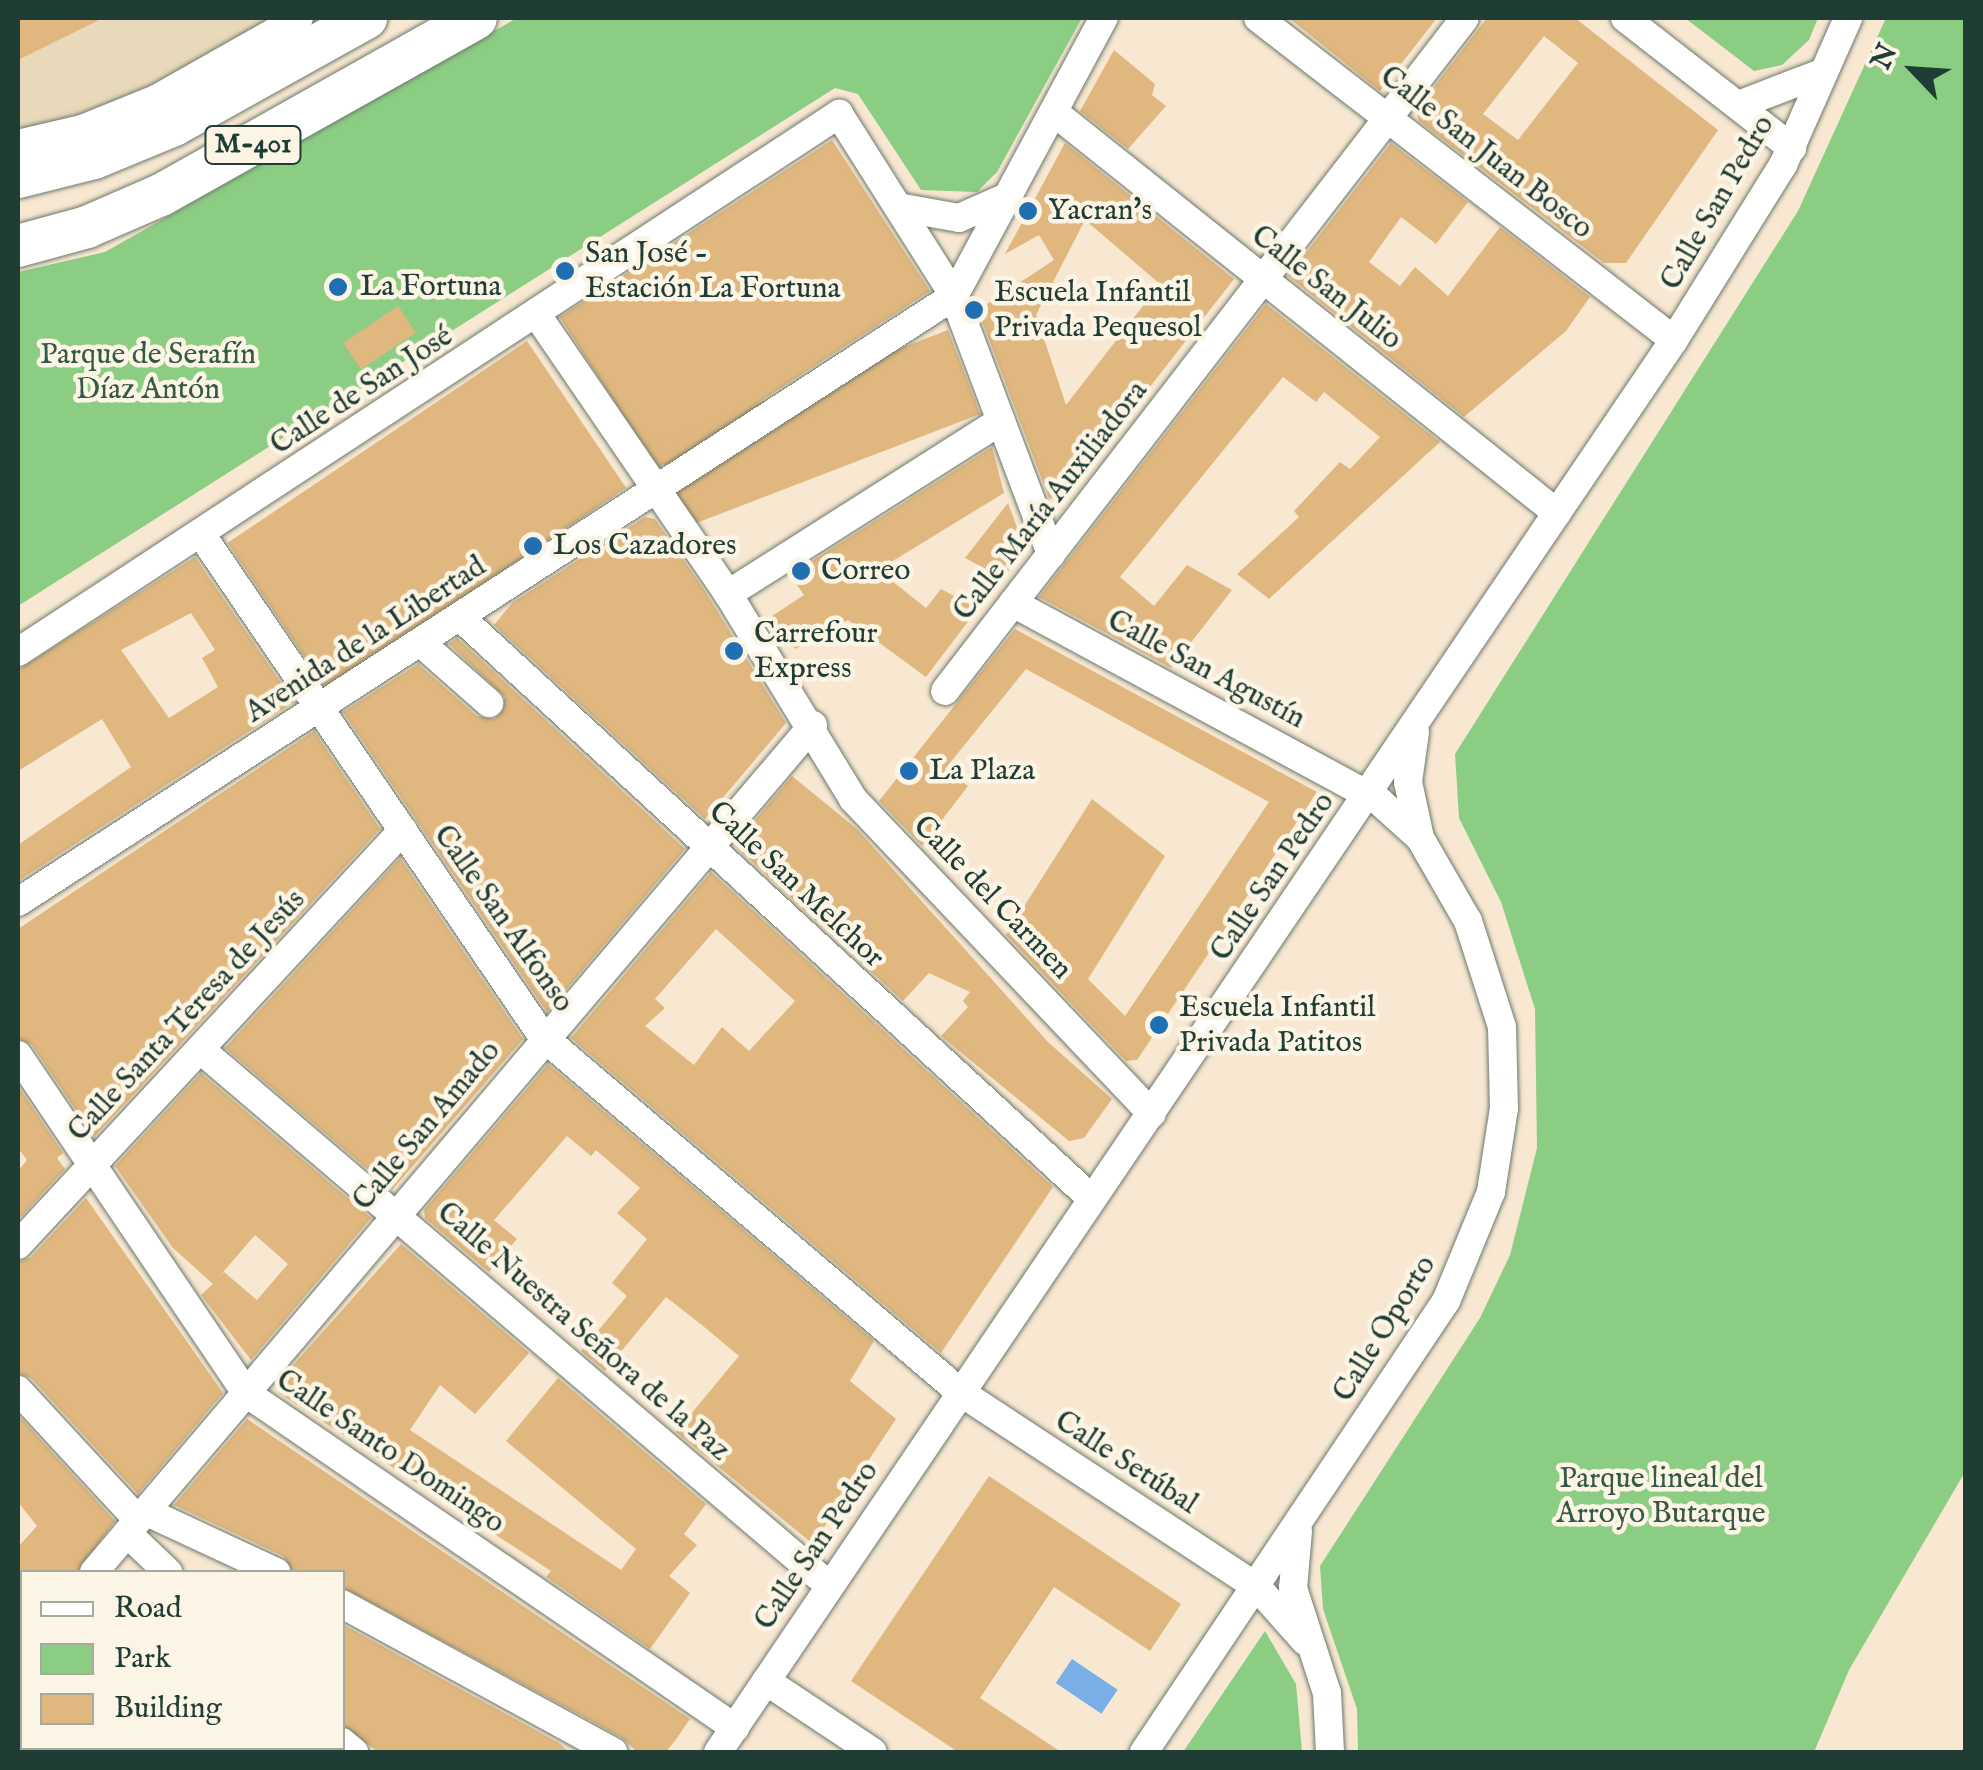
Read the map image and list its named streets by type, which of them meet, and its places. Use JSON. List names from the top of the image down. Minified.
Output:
{"streets":{"main road":["M-401"],"street":["Calle San Juan Bosco","Calle San Pedro","Calle San Julio","Calle de San José","Calle María Auxiliadora","Avenida de la Libertad","Calle San Agustín","Calle San Melchor","Calle del Carmen","Calle San Alfonso","Calle Santa Teresa de Jesús","Calle San Amado","Calle Oporto","Calle Nuestra Señora de la Paz","Calle Santo Domingo","Calle Setúbal"]},"crossings":[["Calle San Juan Bosco","Calle San Pedro"],["Calle San Juan Bosco","Calle María Auxiliadora"],["Calle San Pedro","Calle San Julio"],["Calle San Pedro","Calle San Agustín"],["Calle San Pedro","Calle San Melchor"],["Calle San Pedro","Calle del Carmen"],["Calle San Pedro","Calle San Alfonso"],["Calle San Pedro","Calle Oporto"],["Calle San Pedro","Calle Nuestra Señora de la Paz"],["Calle San Pedro","Calle Santo Domingo"],["Calle San Pedro","Calle Setúbal"],["Calle San Julio","Calle María Auxiliadora"],["Calle San Julio","Avenida de la Libertad"],["Calle de San José","Calle del Carmen"],["Calle de San José","Calle San Alfonso"],["Calle María Auxiliadora","Calle San Agustín"],["Avenida de la Libertad","Calle San Melchor"],["Avenida de la Libertad","Calle del Carmen"],["Avenida de la Libertad","Calle San Alfonso"],["Calle San Agustín","Calle Oporto"],["Calle San Melchor","Calle San Amado"],["Calle del Carmen","Calle San Amado"],["Calle San Alfonso","Calle Santa Teresa de Jesús"],["Calle San Alfonso","Calle San Amado"],["Calle San Alfonso","Calle Setúbal"],["Calle Santa Teresa de Jesús","Calle Nuestra Señora de la Paz"],["Calle Santa Teresa de Jesús","Calle Santo Domingo"],["Calle San Amado","Calle Nuestra Señora de la Paz"],["Calle San Amado","Calle Santo Domingo"],["Calle Oporto","Calle Setúbal"]],"parks":["Parque de Serafín Díaz Antón","Parque lineal del Arroyo Butarque"],"places":["Yacran's","San José - Estación La Fortuna","La Fortuna","Escuela Infantil Privada Pequesol","Los Cazadores","Correo","Carrefour Express","La Plaza","Escuela Infantil Privada Patitos"],"legend":["Road","Park","Building"],"north":"top left"}
